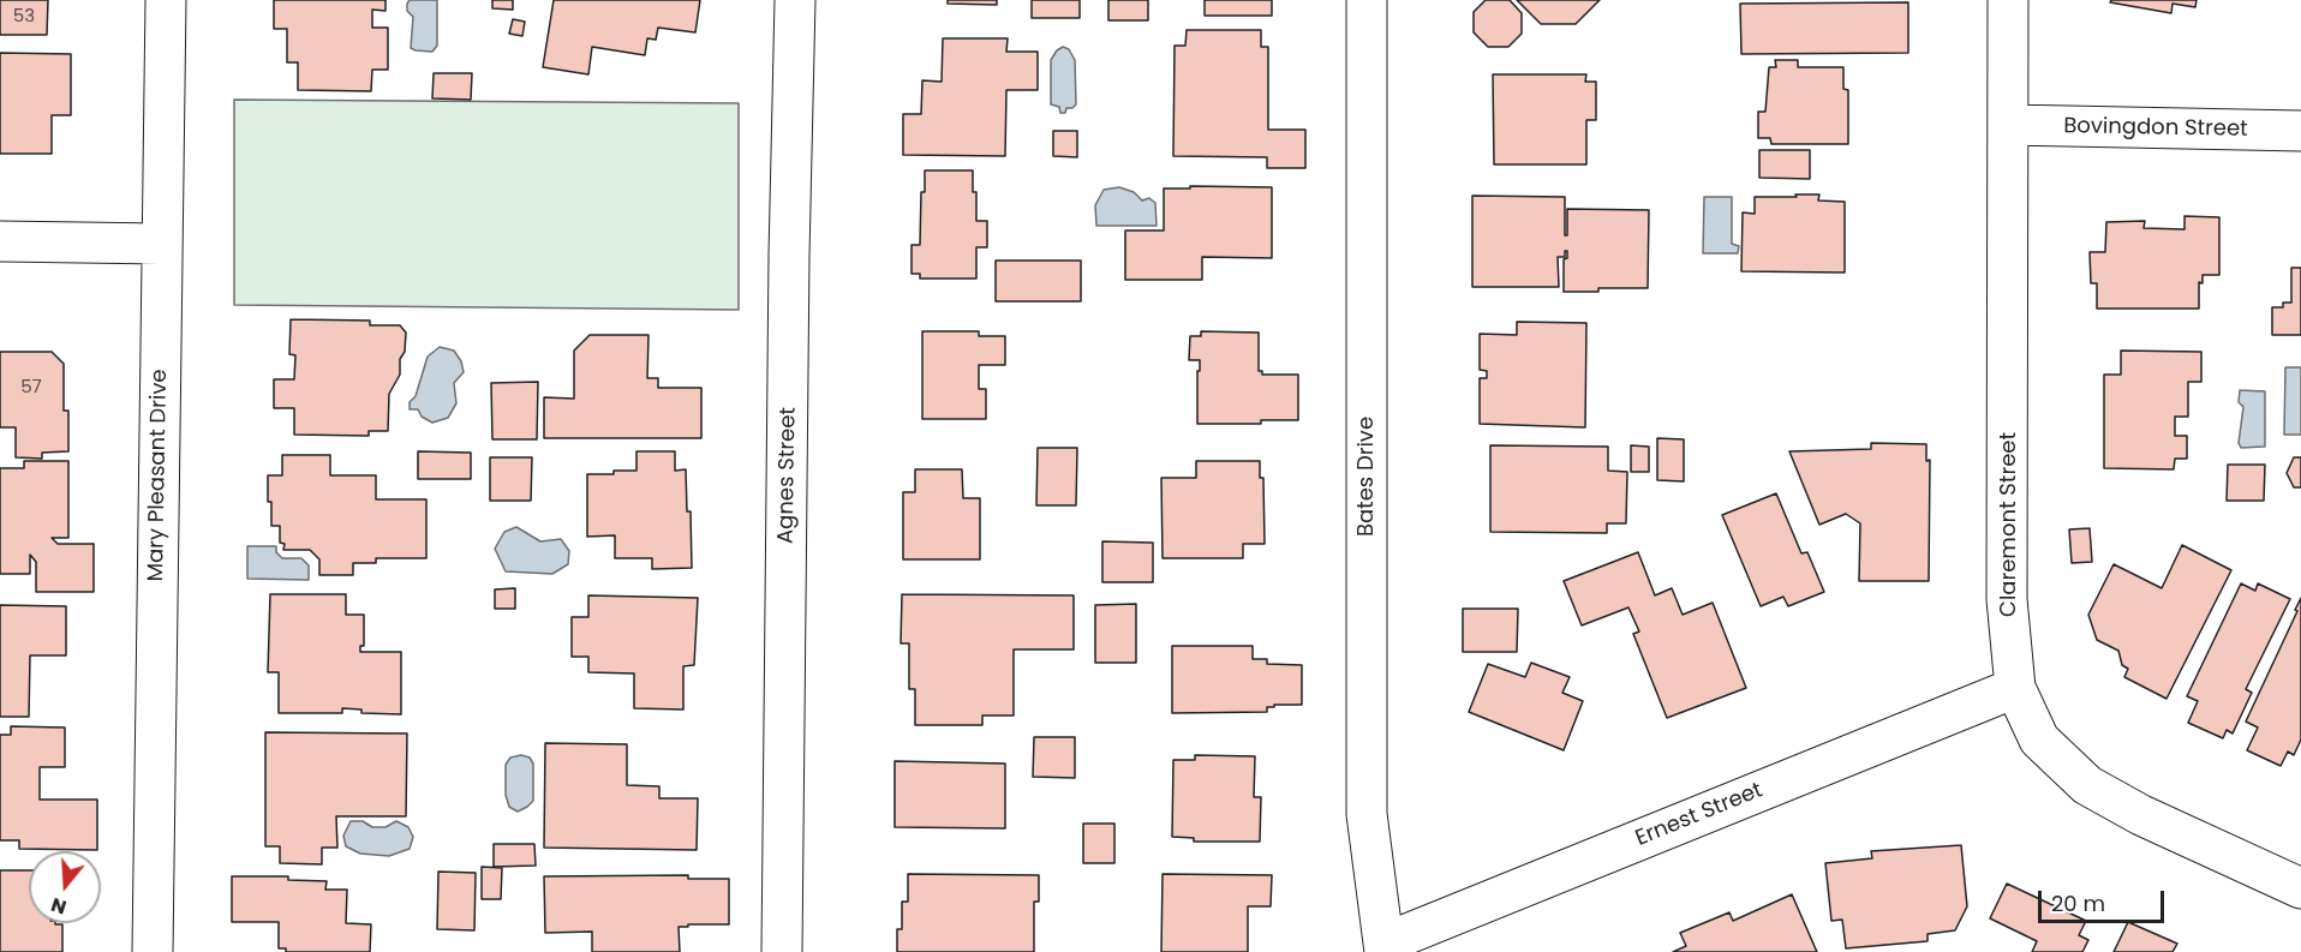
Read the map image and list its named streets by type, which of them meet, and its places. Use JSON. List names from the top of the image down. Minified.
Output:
{"streets":{"street":["Bovingdon Street","Mary Pleasant Drive","Agnes Street","Bates Drive","Claremont Street","Ernest Street"]},"crossings":[["Bovingdon Street","Claremont Street"],["Bates Drive","Ernest Street"],["Claremont Street","Ernest Street"]],"house_numbers":["53","57"],"scale_bar":"20 m","north":"bottom"}
